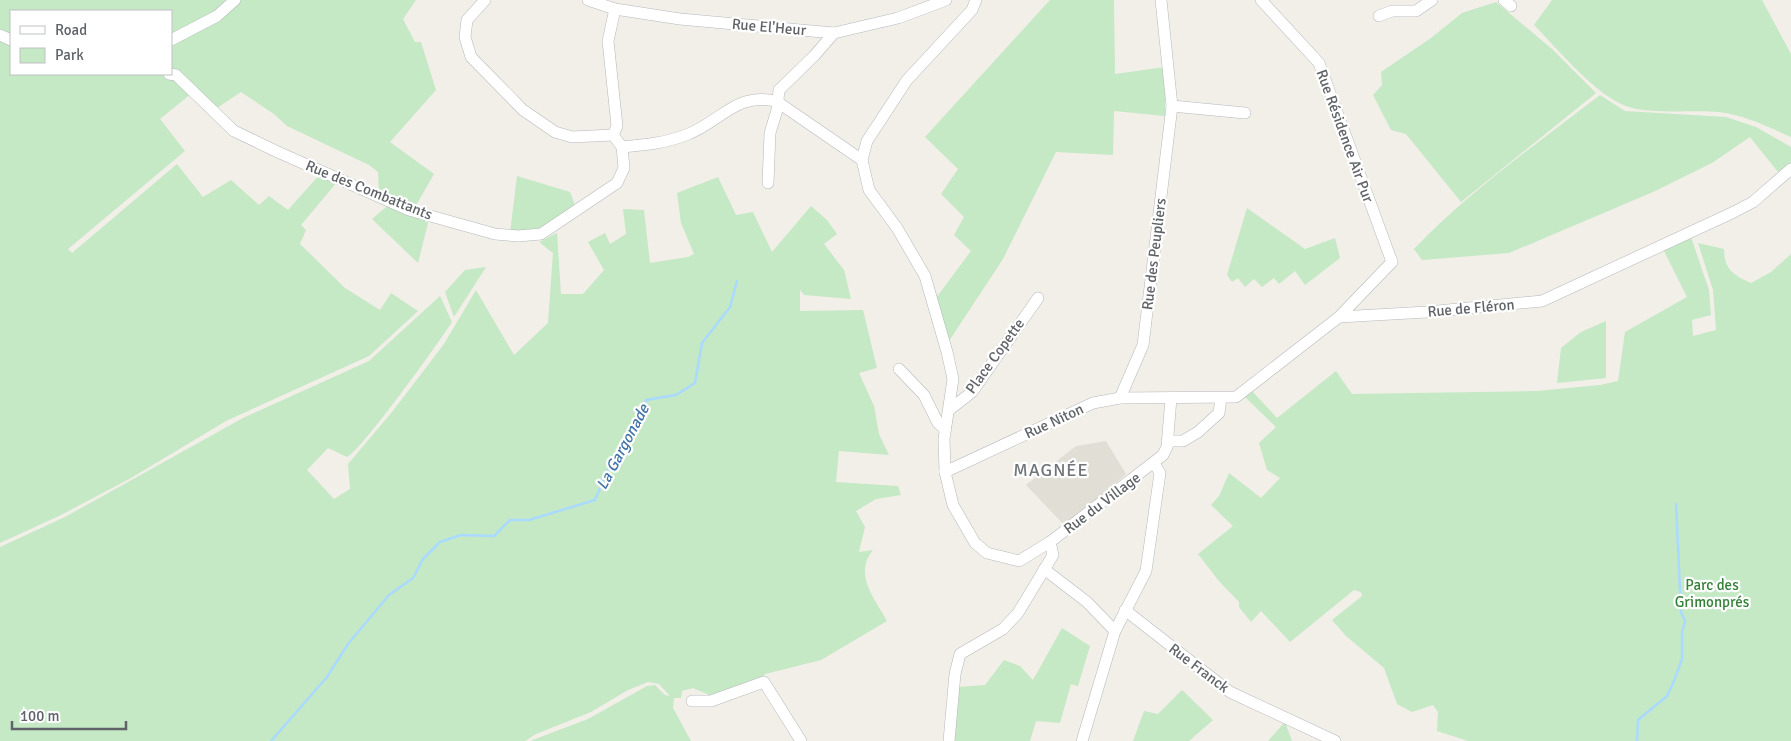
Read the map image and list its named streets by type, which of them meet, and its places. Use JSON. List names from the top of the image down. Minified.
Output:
{"streets":{"street":["Rue El'Heur","Rue Résidence Air Pur","Rue des Combattants","Rue des Peupliers","Rue de Fléron","Place Copette","Rue Niton","Rue du Village","Rue Franck"]},"crossings":[["Rue Résidence Air Pur","Rue de Fléron"],["Rue des Peupliers","Rue Niton"],["Rue Niton","Rue du Village"]],"districts":["MAGNÉE"],"water":["La Gargonade"],"parks":["Parc des Grimonprés"],"legend":["Road","Park"],"scale_bar":"100 m"}
